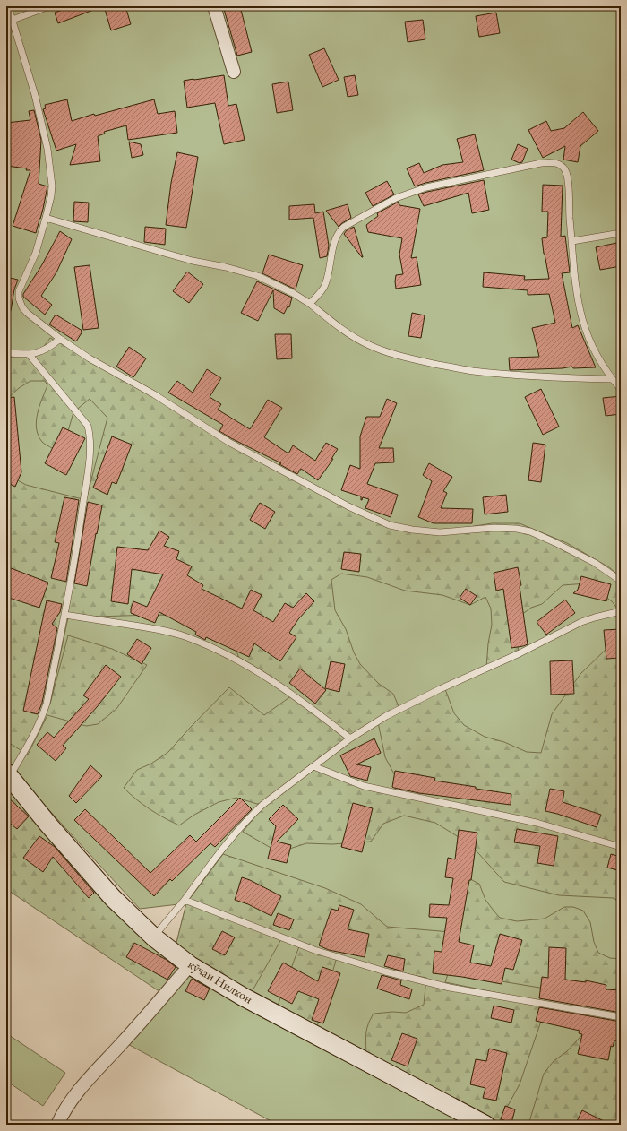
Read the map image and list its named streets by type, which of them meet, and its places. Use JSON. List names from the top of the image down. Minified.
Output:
{"streets":{"street":["кӯчаи Нилкон"]}}
